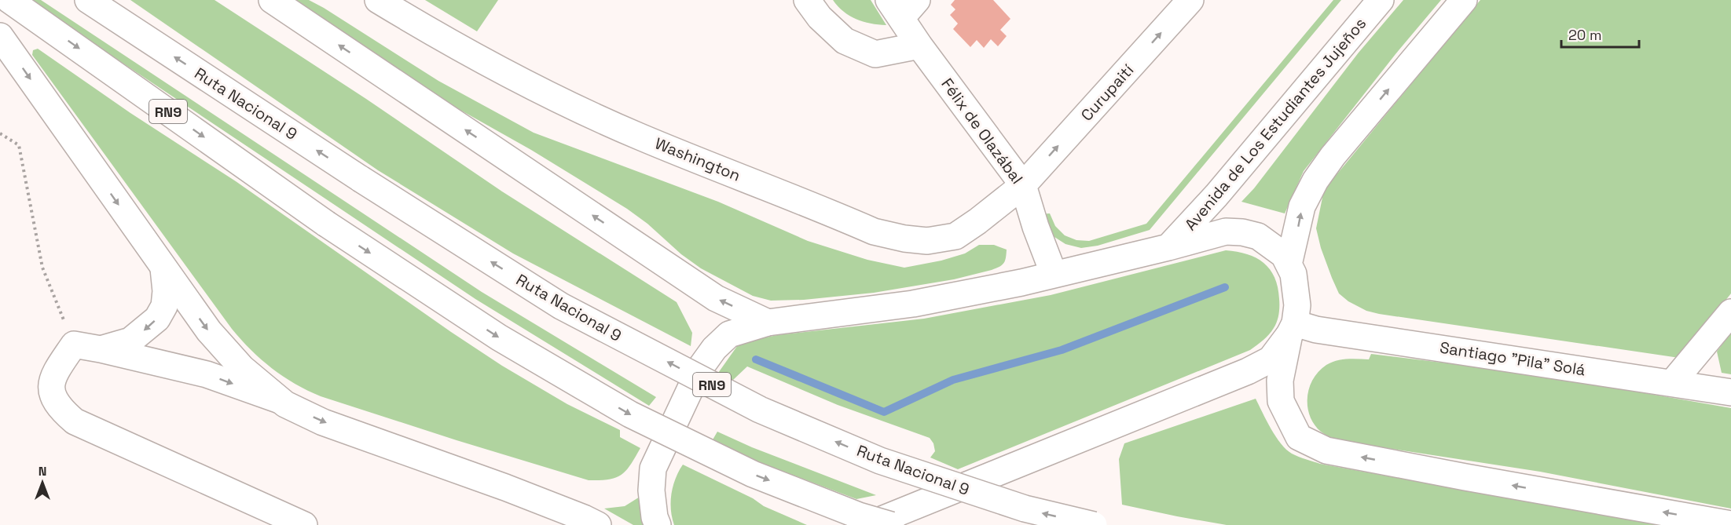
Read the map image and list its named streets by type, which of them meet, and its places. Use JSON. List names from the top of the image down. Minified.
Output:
{"streets":{"main road":["Curupaití","Ruta Nacional 9","RN9","Avenida de Los Estudiantes Jujeños","Félix de Olazábal","Washington","Santiago \"Pila\" Solá"]},"crossings":[["Curupaití","Félix de Olazábal"],["Curupaití","Washington"],["Félix de Olazábal","Washington"]],"scale_bar":"20 m","north":"top"}
